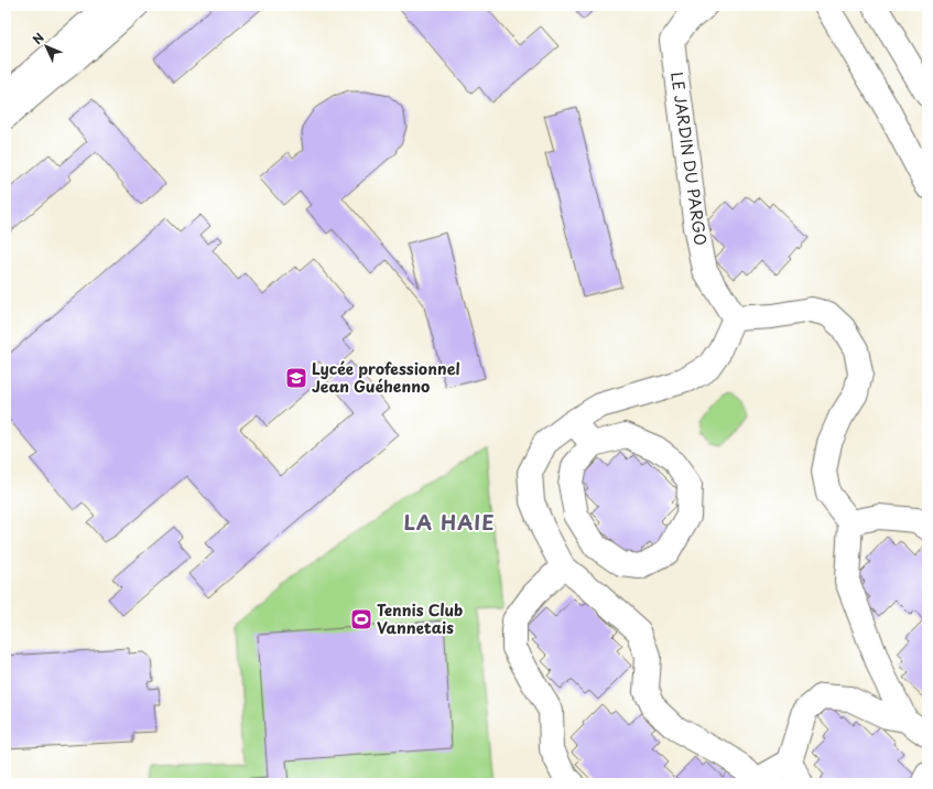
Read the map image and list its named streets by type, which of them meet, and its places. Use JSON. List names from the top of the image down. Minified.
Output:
{"streets":{"street":["LE JARDIN DU PARGO"]},"districts":["LA HAIE"],"places":{"school or university":["Lycée professionnel Jean Guéhenno"],"sports":["Tennis Club Vannetais"]},"north":"top left"}
